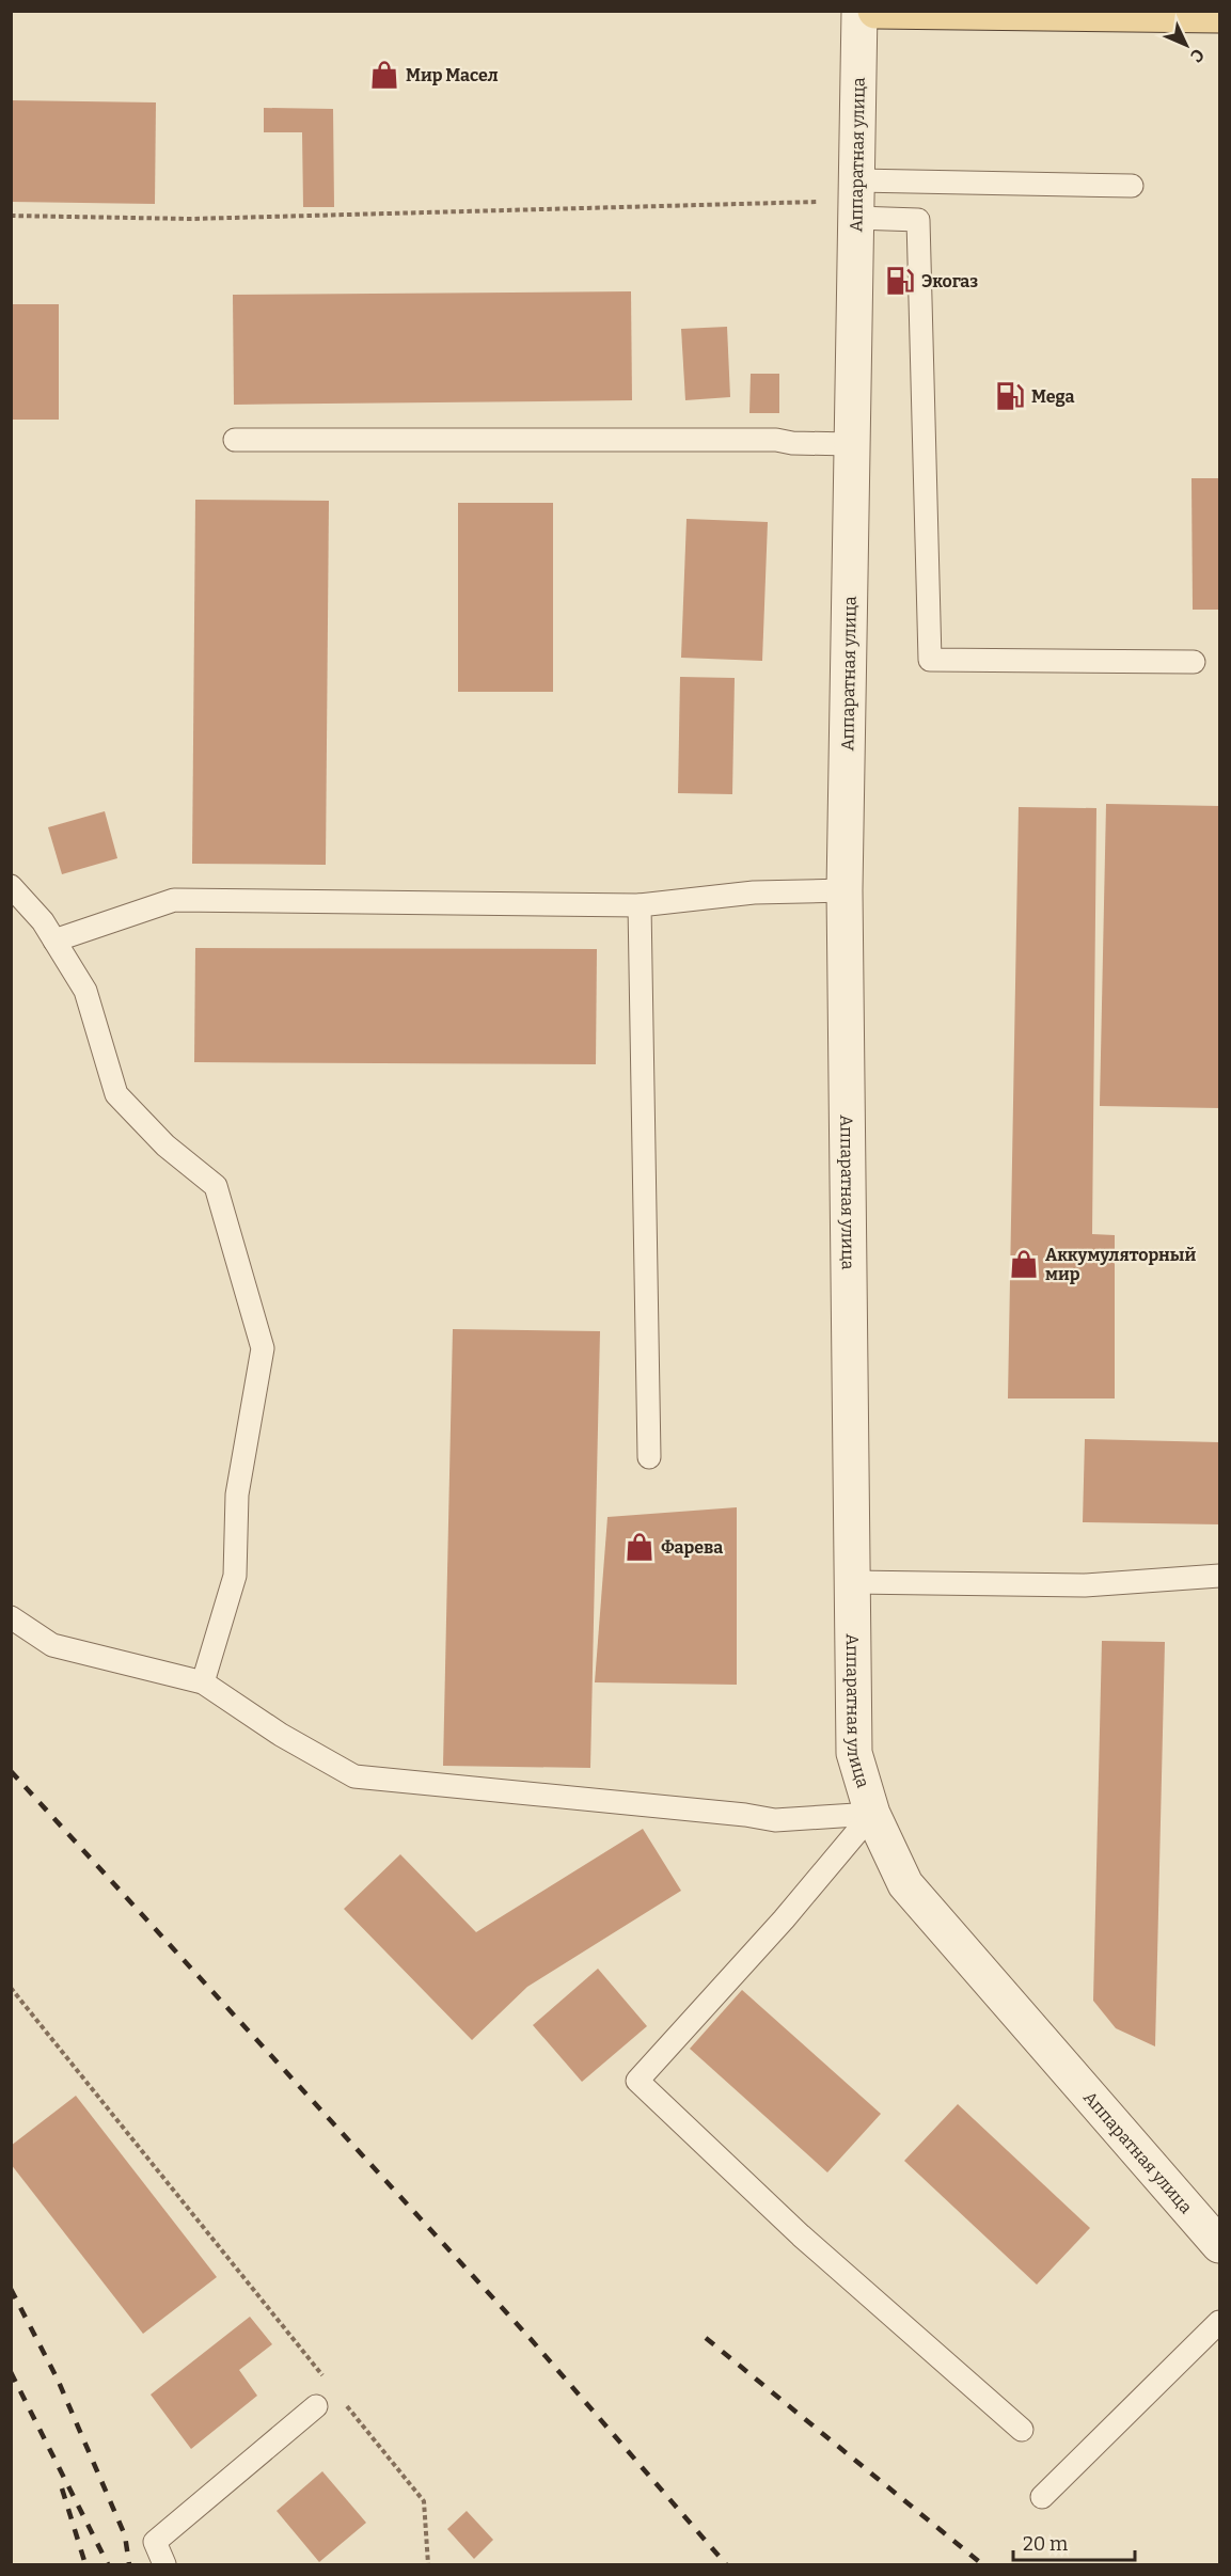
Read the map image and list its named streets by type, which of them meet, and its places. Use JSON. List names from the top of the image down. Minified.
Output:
{"streets":{"street":["Аппаратная улица"]},"places":{"shop":["Мир Масел","Аккумуляторный мир","Фарева"],"fuel station":["Экогаз","Mega"]},"scale_bar":"20 m","north":"bottom right"}
